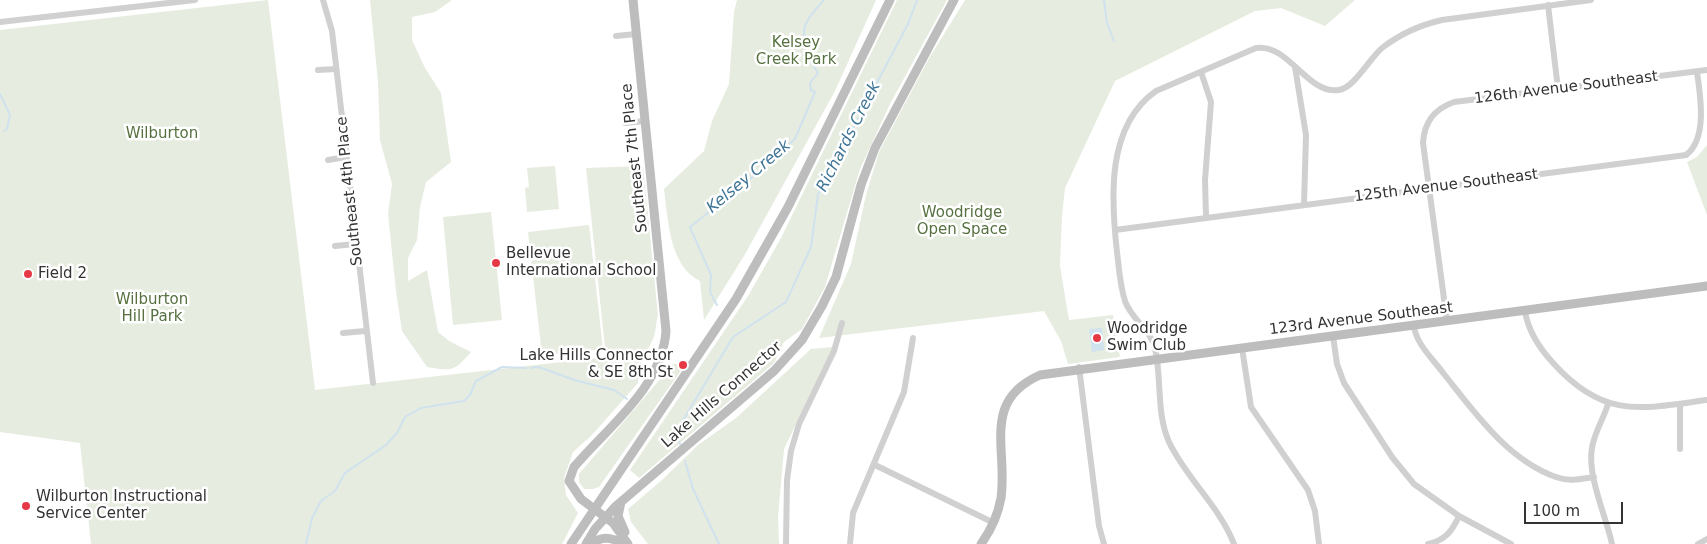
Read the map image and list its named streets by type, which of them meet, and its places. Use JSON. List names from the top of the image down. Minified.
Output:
{"streets":{"main road":["Southeast 7th Place","123rd Avenue Southeast","Lake Hills Connector"],"street":["126th Avenue Southeast","125th Avenue Southeast","Southeast 4th Place"]},"crossings":[["126th Avenue Southeast","125th Avenue Southeast"],["Southeast 7th Place","Lake Hills Connector"]],"water":["Richards Creek","Kelsey Creek"],"parks":["Kelsey Creek Park","Wilburton","Woodridge Open Space","Wilburton Hill Park"],"places":["Bellevue International School","Field 2","Woodridge Swim Club","Lake Hills Connector & SE 8th St","Wilburton Instructional Service Center"],"scale_bar":"100 m"}
